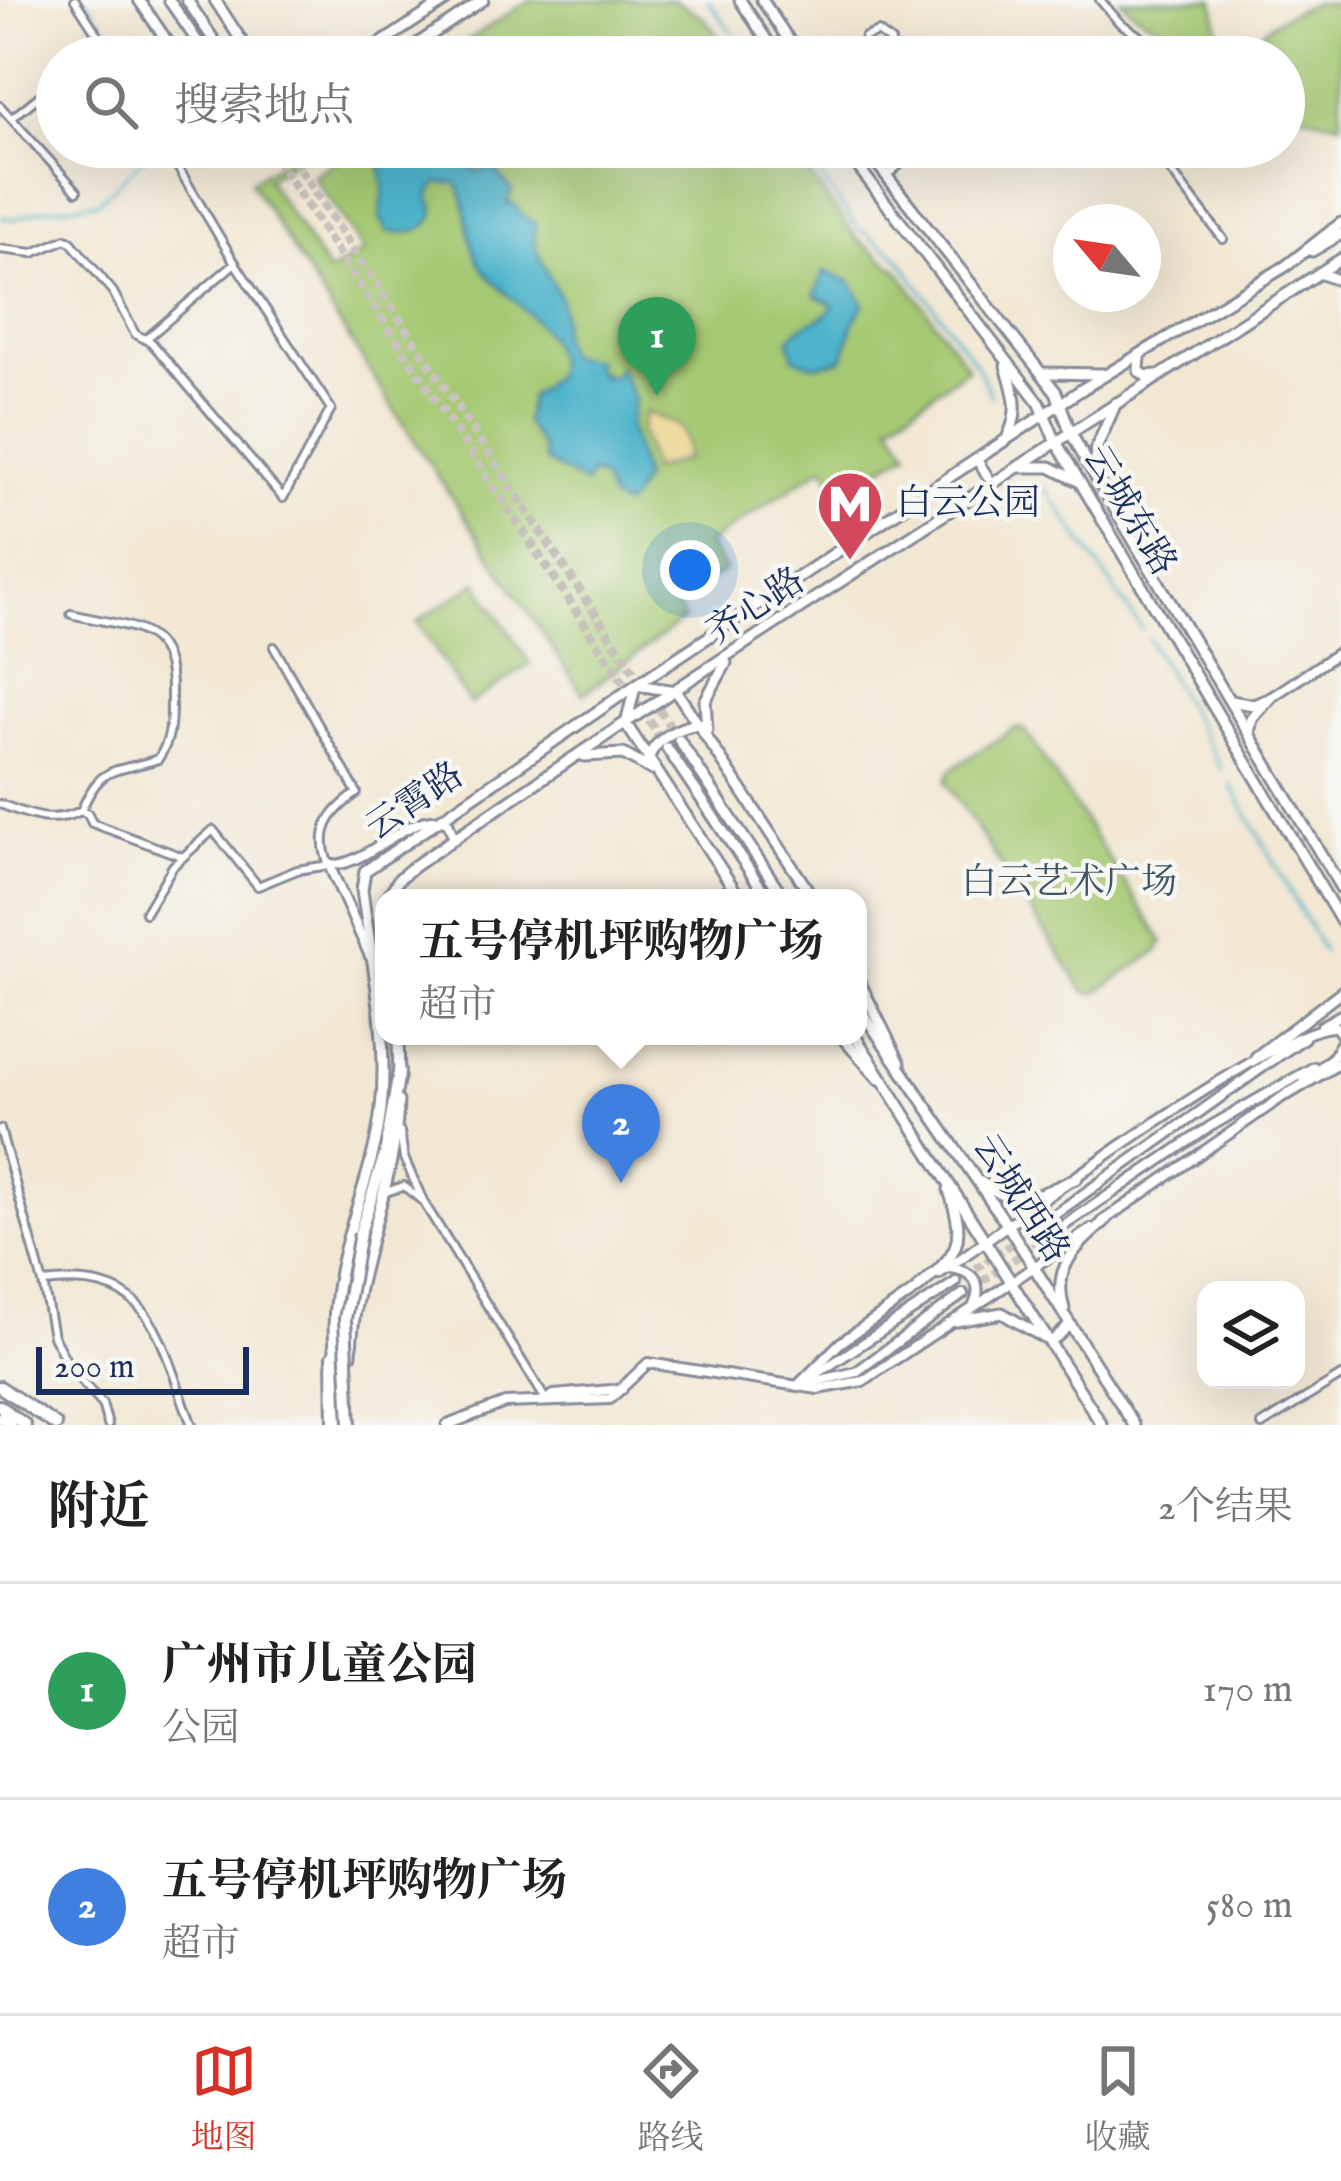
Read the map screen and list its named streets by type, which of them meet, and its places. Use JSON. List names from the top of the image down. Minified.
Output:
{"streets":{"main road":["云城东路","齐心路","云霄路","云城西路"]},"crossings":[["云城东路","齐心路"],["齐心路","云霄路"]],"parks":["白云艺术广场"],"places":{"metro station":["白云公园"]},"scale_bar":"200 m","north":"top left","page":{"search":"搜索地点","pins":["1","2"],"popup":["五号停机坪购物广场","超市"],"scale":"200 m","heading":["附近","2个结果"],"list":[{"mark":"1","name":"广州市儿童公园","note":"公园","value":"170 m"},{"mark":"2","name":"五号停机坪购物广场","note":"超市","value":"580 m"}],"nav":["地图","路线","收藏"]}}
